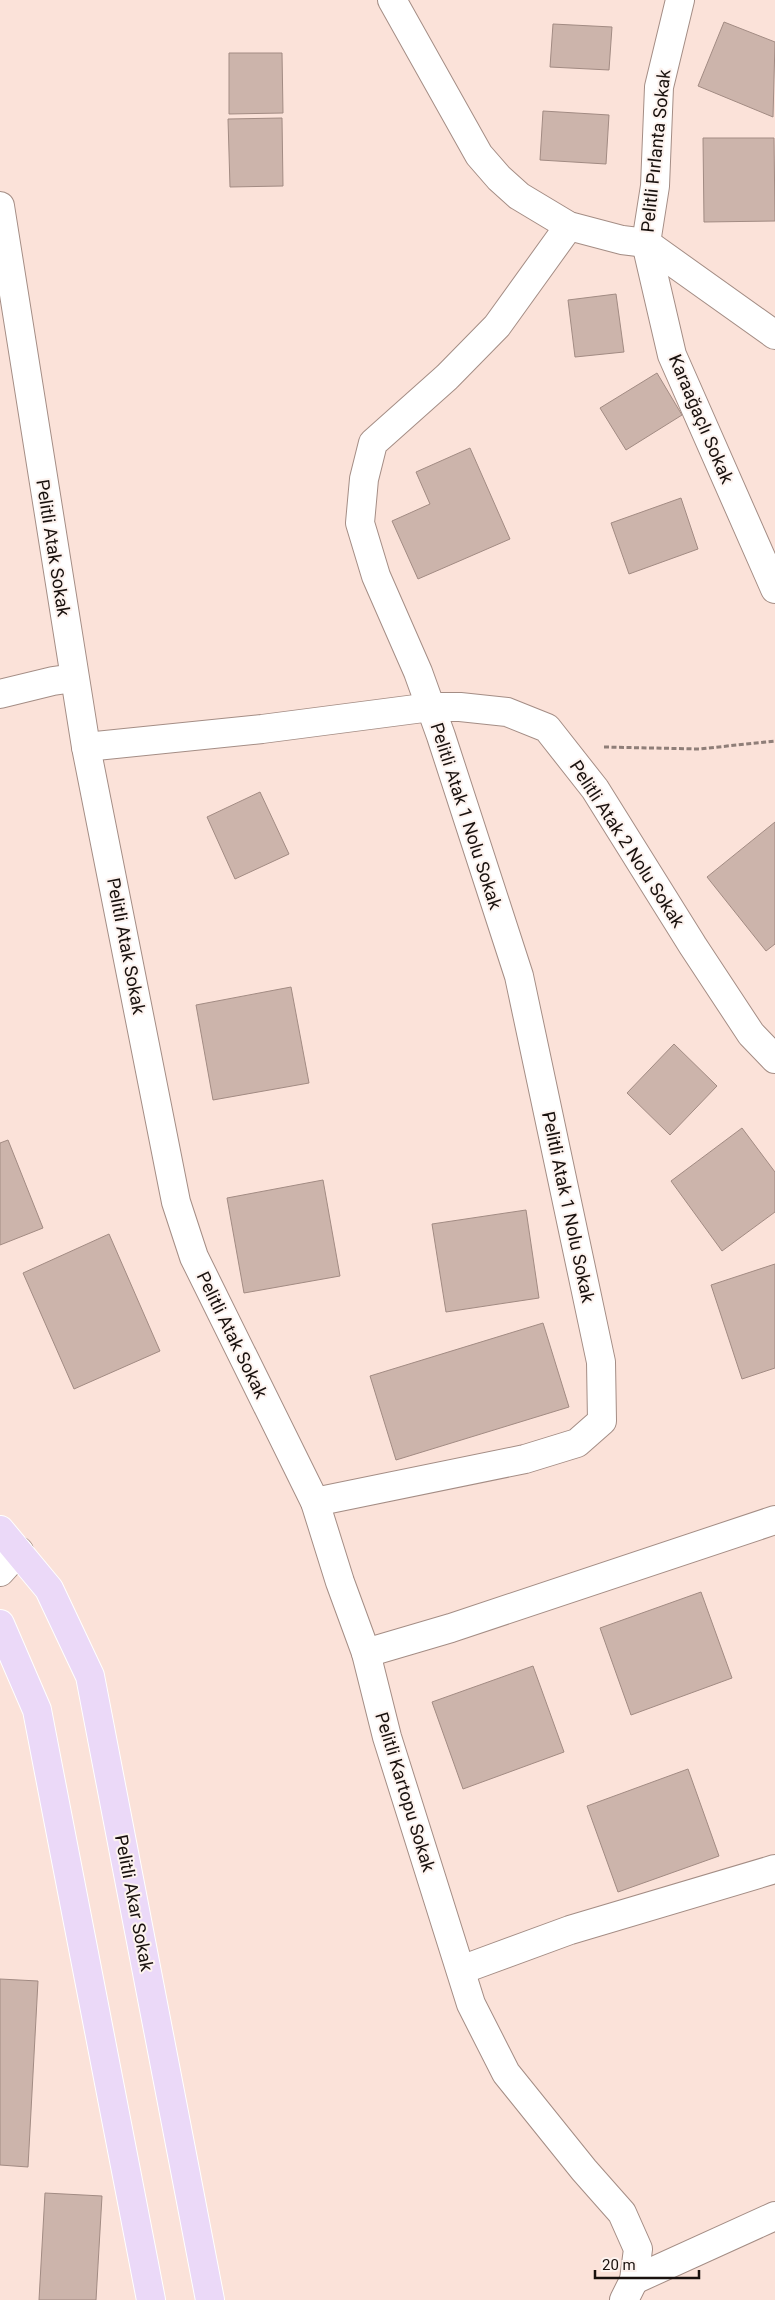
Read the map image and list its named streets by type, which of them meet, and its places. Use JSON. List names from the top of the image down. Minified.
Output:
{"streets":{"main road":["Pelitli Akar Sokak"],"street":["Pelitli Pırlanta Sokak","Karaağaçlı Sokak","Pelitli Atak Sokak","Pelitli Atak 1 Nolu Sokak","Pelitli Atak 2 Nolu Sokak","Pelitli Kartopu Sokak"]},"crossings":[["Pelitli Pırlanta Sokak","Karaağaçlı Sokak"],["Pelitli Atak Sokak","Pelitli Atak 1 Nolu Sokak"],["Pelitli Atak Sokak","Pelitli Kartopu Sokak"],["Pelitli Atak 1 Nolu Sokak","Pelitli Atak 2 Nolu Sokak"]],"scale_bar":"20 m"}
